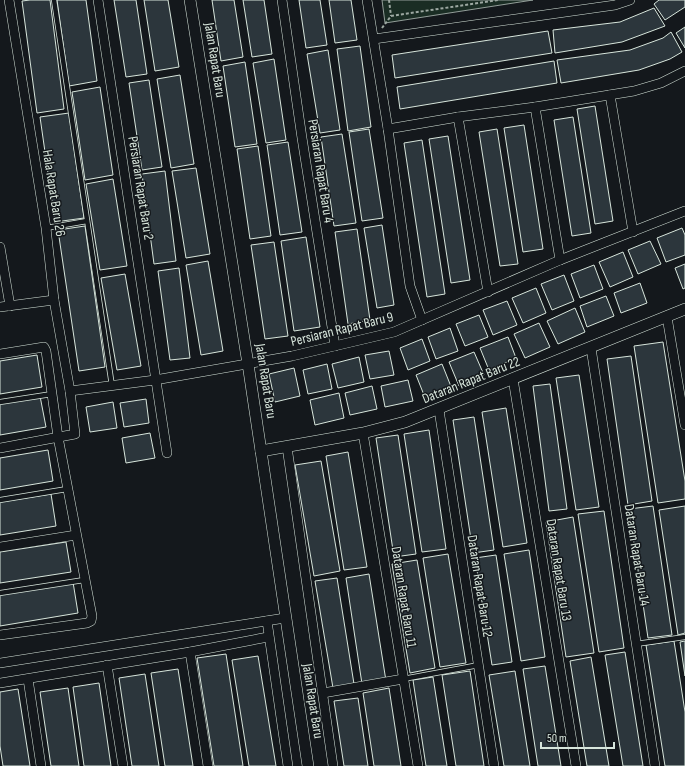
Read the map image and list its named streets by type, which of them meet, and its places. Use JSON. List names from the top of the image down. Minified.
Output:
{"streets":{"street":["Jalan Rapat Baru","Persiaran Rapat Baru 4","Persiaran Rapat Baru 2","Hala Rapat Baru 26","Persiaran Rapat Baru 9","Dataran Rapat Baru 22","Dataran Rapat Baru 14","Dataran Rapat Baru 13","Dataran Rapat Baru 12","Dataran Rapat Baru 11"]},"crossings":[["Jalan Rapat Baru","Persiaran Rapat Baru 9"],["Jalan Rapat Baru","Dataran Rapat Baru 22"],["Persiaran Rapat Baru 4","Persiaran Rapat Baru 9"],["Persiaran Rapat Baru 2","Persiaran Rapat Baru 9"],["Hala Rapat Baru 26","Persiaran Rapat Baru 9"],["Dataran Rapat Baru 22","Dataran Rapat Baru 14"],["Dataran Rapat Baru 22","Dataran Rapat Baru 13"],["Dataran Rapat Baru 22","Dataran Rapat Baru 12"],["Dataran Rapat Baru 22","Dataran Rapat Baru 11"]],"scale_bar":"50 m"}
